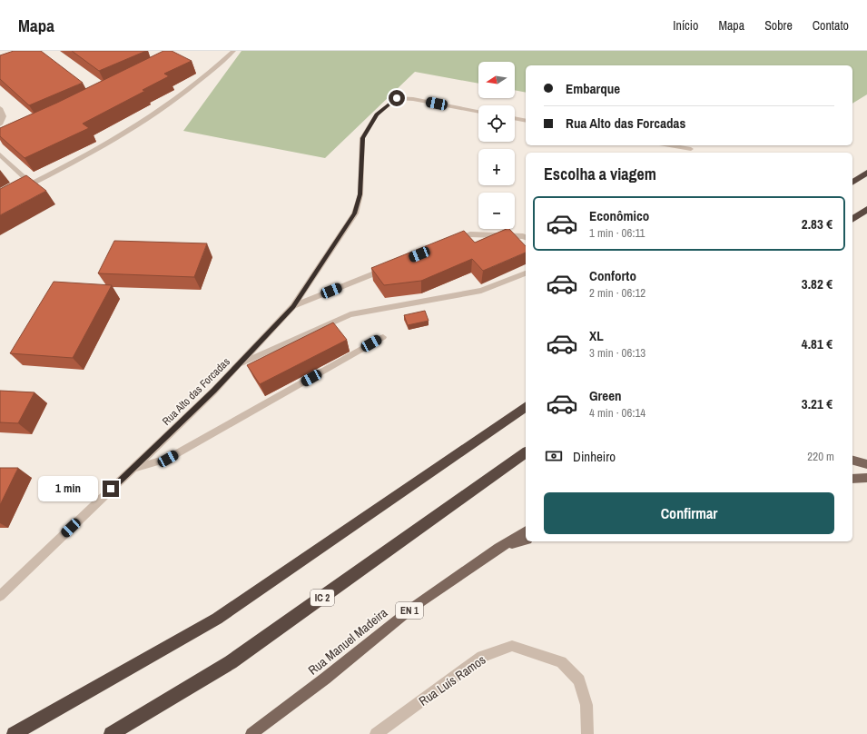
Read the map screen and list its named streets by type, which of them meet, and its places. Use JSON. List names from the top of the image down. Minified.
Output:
{"streets":{"highway":["IC 2"],"main road":["EN 1","Rua Manuel Madeira"],"street":["Rua Luís Ramos"],"lane":["Rua Alto das Forcadas"]},"north":"left","page":{"header":"Mapa","nav":["Início","Mapa","Sobre","Contato"],"map_buttons":["+","−"],"banner":["Embarque","Rua Alto das Forcadas"],"heading":"Escolha a viagem","list":[{"name":"Econômico","note":"1 min · 06:11","value":"2.83 €"},{"name":"Conforto","note":"2 min · 06:12","value":"3.82 €"},{"name":"XL","note":"3 min · 06:13","value":"4.81 €"},{"name":"Green","note":"4 min · 06:14","value":"3.21 €"}],"pay":["Dinheiro","220 m"],"bubble":"1 min","buttons":"Confirmar"}}
